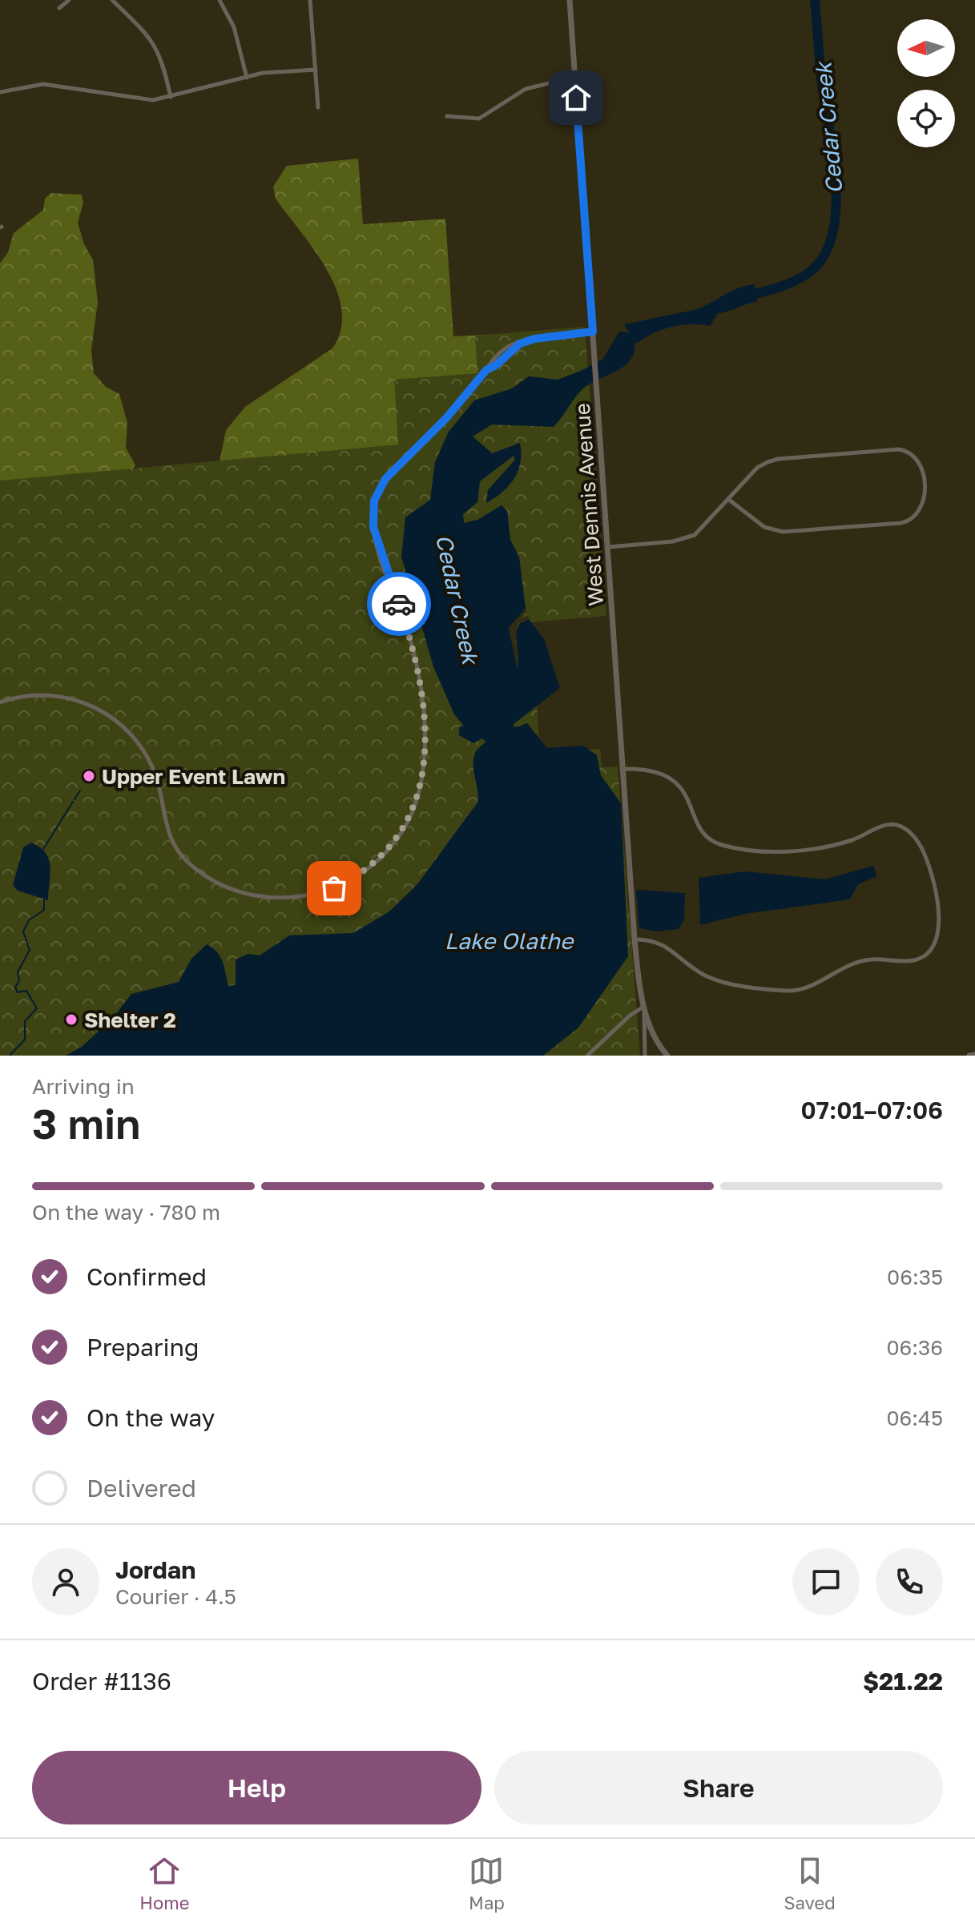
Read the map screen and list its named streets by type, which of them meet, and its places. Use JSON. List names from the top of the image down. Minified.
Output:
{"streets":{"street":["West Dennis Avenue"]},"water":["Cedar Creek","Lake Olathe"],"places":["Upper Event Lawn","Shelter 2"],"north":"left","page":{"heading":["3 min","Arriving in","07:01–07:06"],"panel":["Jordan","Courier · 4.5","Order #1136","$21.22"],"bar":"On the way · 780 m","list":[["Confirmed","06:35"],["Preparing","06:36"],["On the way","06:45"],"Delivered"],"buttons":["Help","Share"],"tabs":["Home","Map","Saved"]}}
